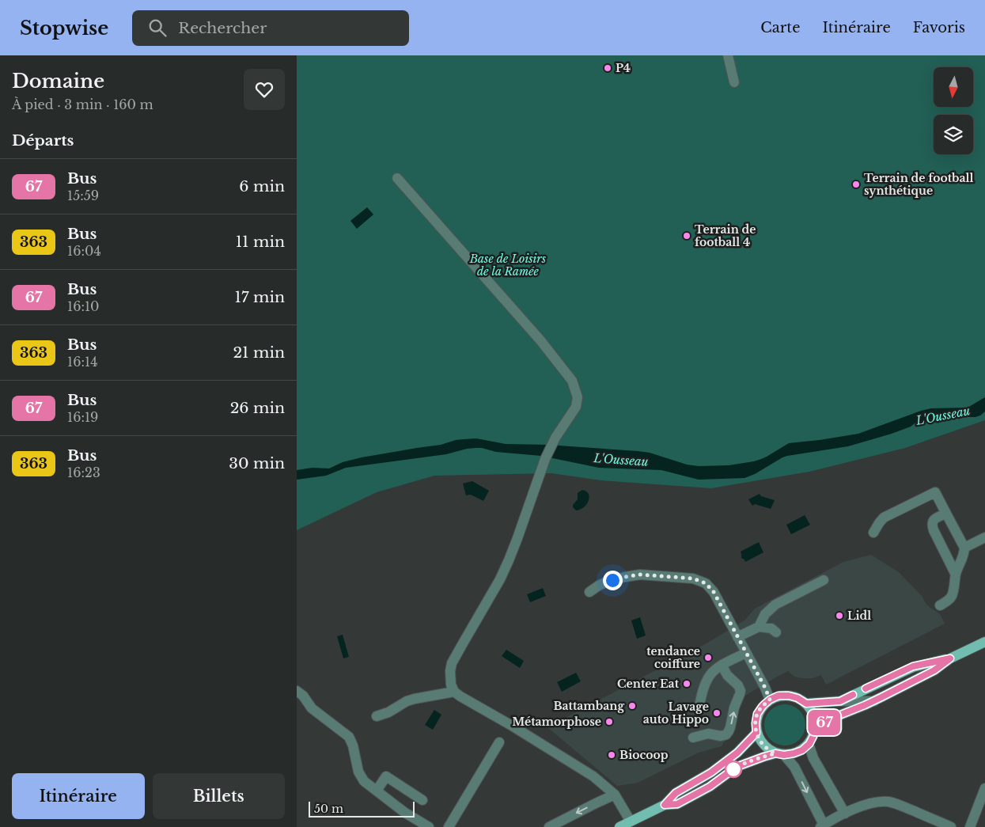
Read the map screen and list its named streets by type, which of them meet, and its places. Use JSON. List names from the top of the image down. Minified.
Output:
{"water":["L'Ousseau"],"parks":["Base de Loisirs de la Ramée"],"places":["P4","Terrain de football synthétique","Terrain de football 4","Lidl","tendance coiffure","Center Eat","Battambang","Lavage auto Hippo","Métamorphose","Biocoop"],"lines":["bus line 67"],"scale_bar":"50 m","north":"bottom","page":{"header":"Stopwise","search":"Rechercher","nav":["Carte","Itinéraire","Favoris"],"heading":[["Domaine","À pied · 3 min · 160 m"],"Départs"],"on_map":"67","list":[{"mark":"67","name":"Bus","note":"15:59","value":"6 min"},{"mark":"363","name":"Bus","note":"16:04","value":"11 min"},{"mark":"67","name":"Bus","note":"16:10","value":"17 min"},{"mark":"363","name":"Bus","note":"16:14","value":"21 min"},{"mark":"67","name":"Bus","note":"16:19","value":"26 min"},{"mark":"363","name":"Bus","note":"16:23","value":"30 min"}],"buttons":["Itinéraire","Billets"],"scale":"50 m"}}
